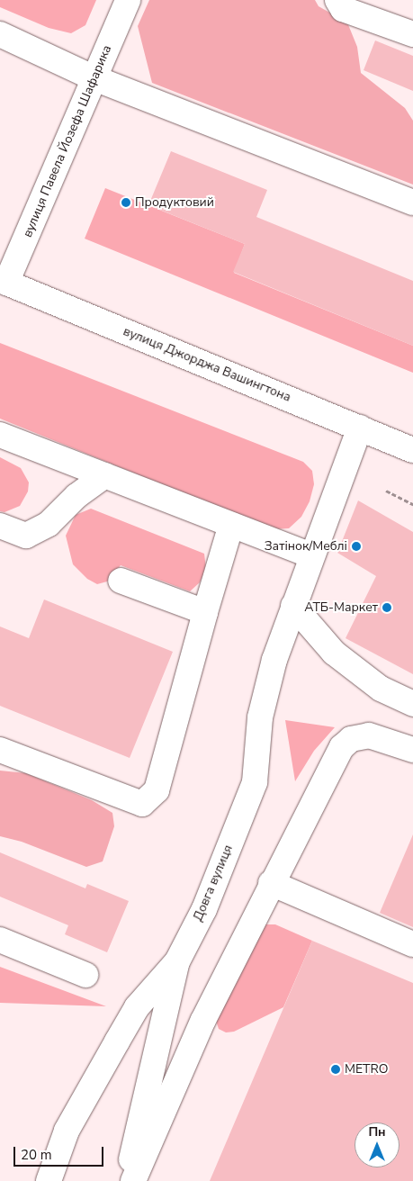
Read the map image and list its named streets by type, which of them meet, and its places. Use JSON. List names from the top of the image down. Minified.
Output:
{"streets":{"main road":["вулиця Павела Йозефа Шафарика","вулиця Джорджа Вашингтона","Довга вулиця"]},"crossings":[["вулиця Павела Йозефа Шафарика","вулиця Джорджа Вашингтона"],["вулиця Джорджа Вашингтона","Довга вулиця"]],"places":["Продуктовий","Затінок/Меблі","АТБ-Маркет","METRO"],"scale_bar":"20 m","north":"top"}
